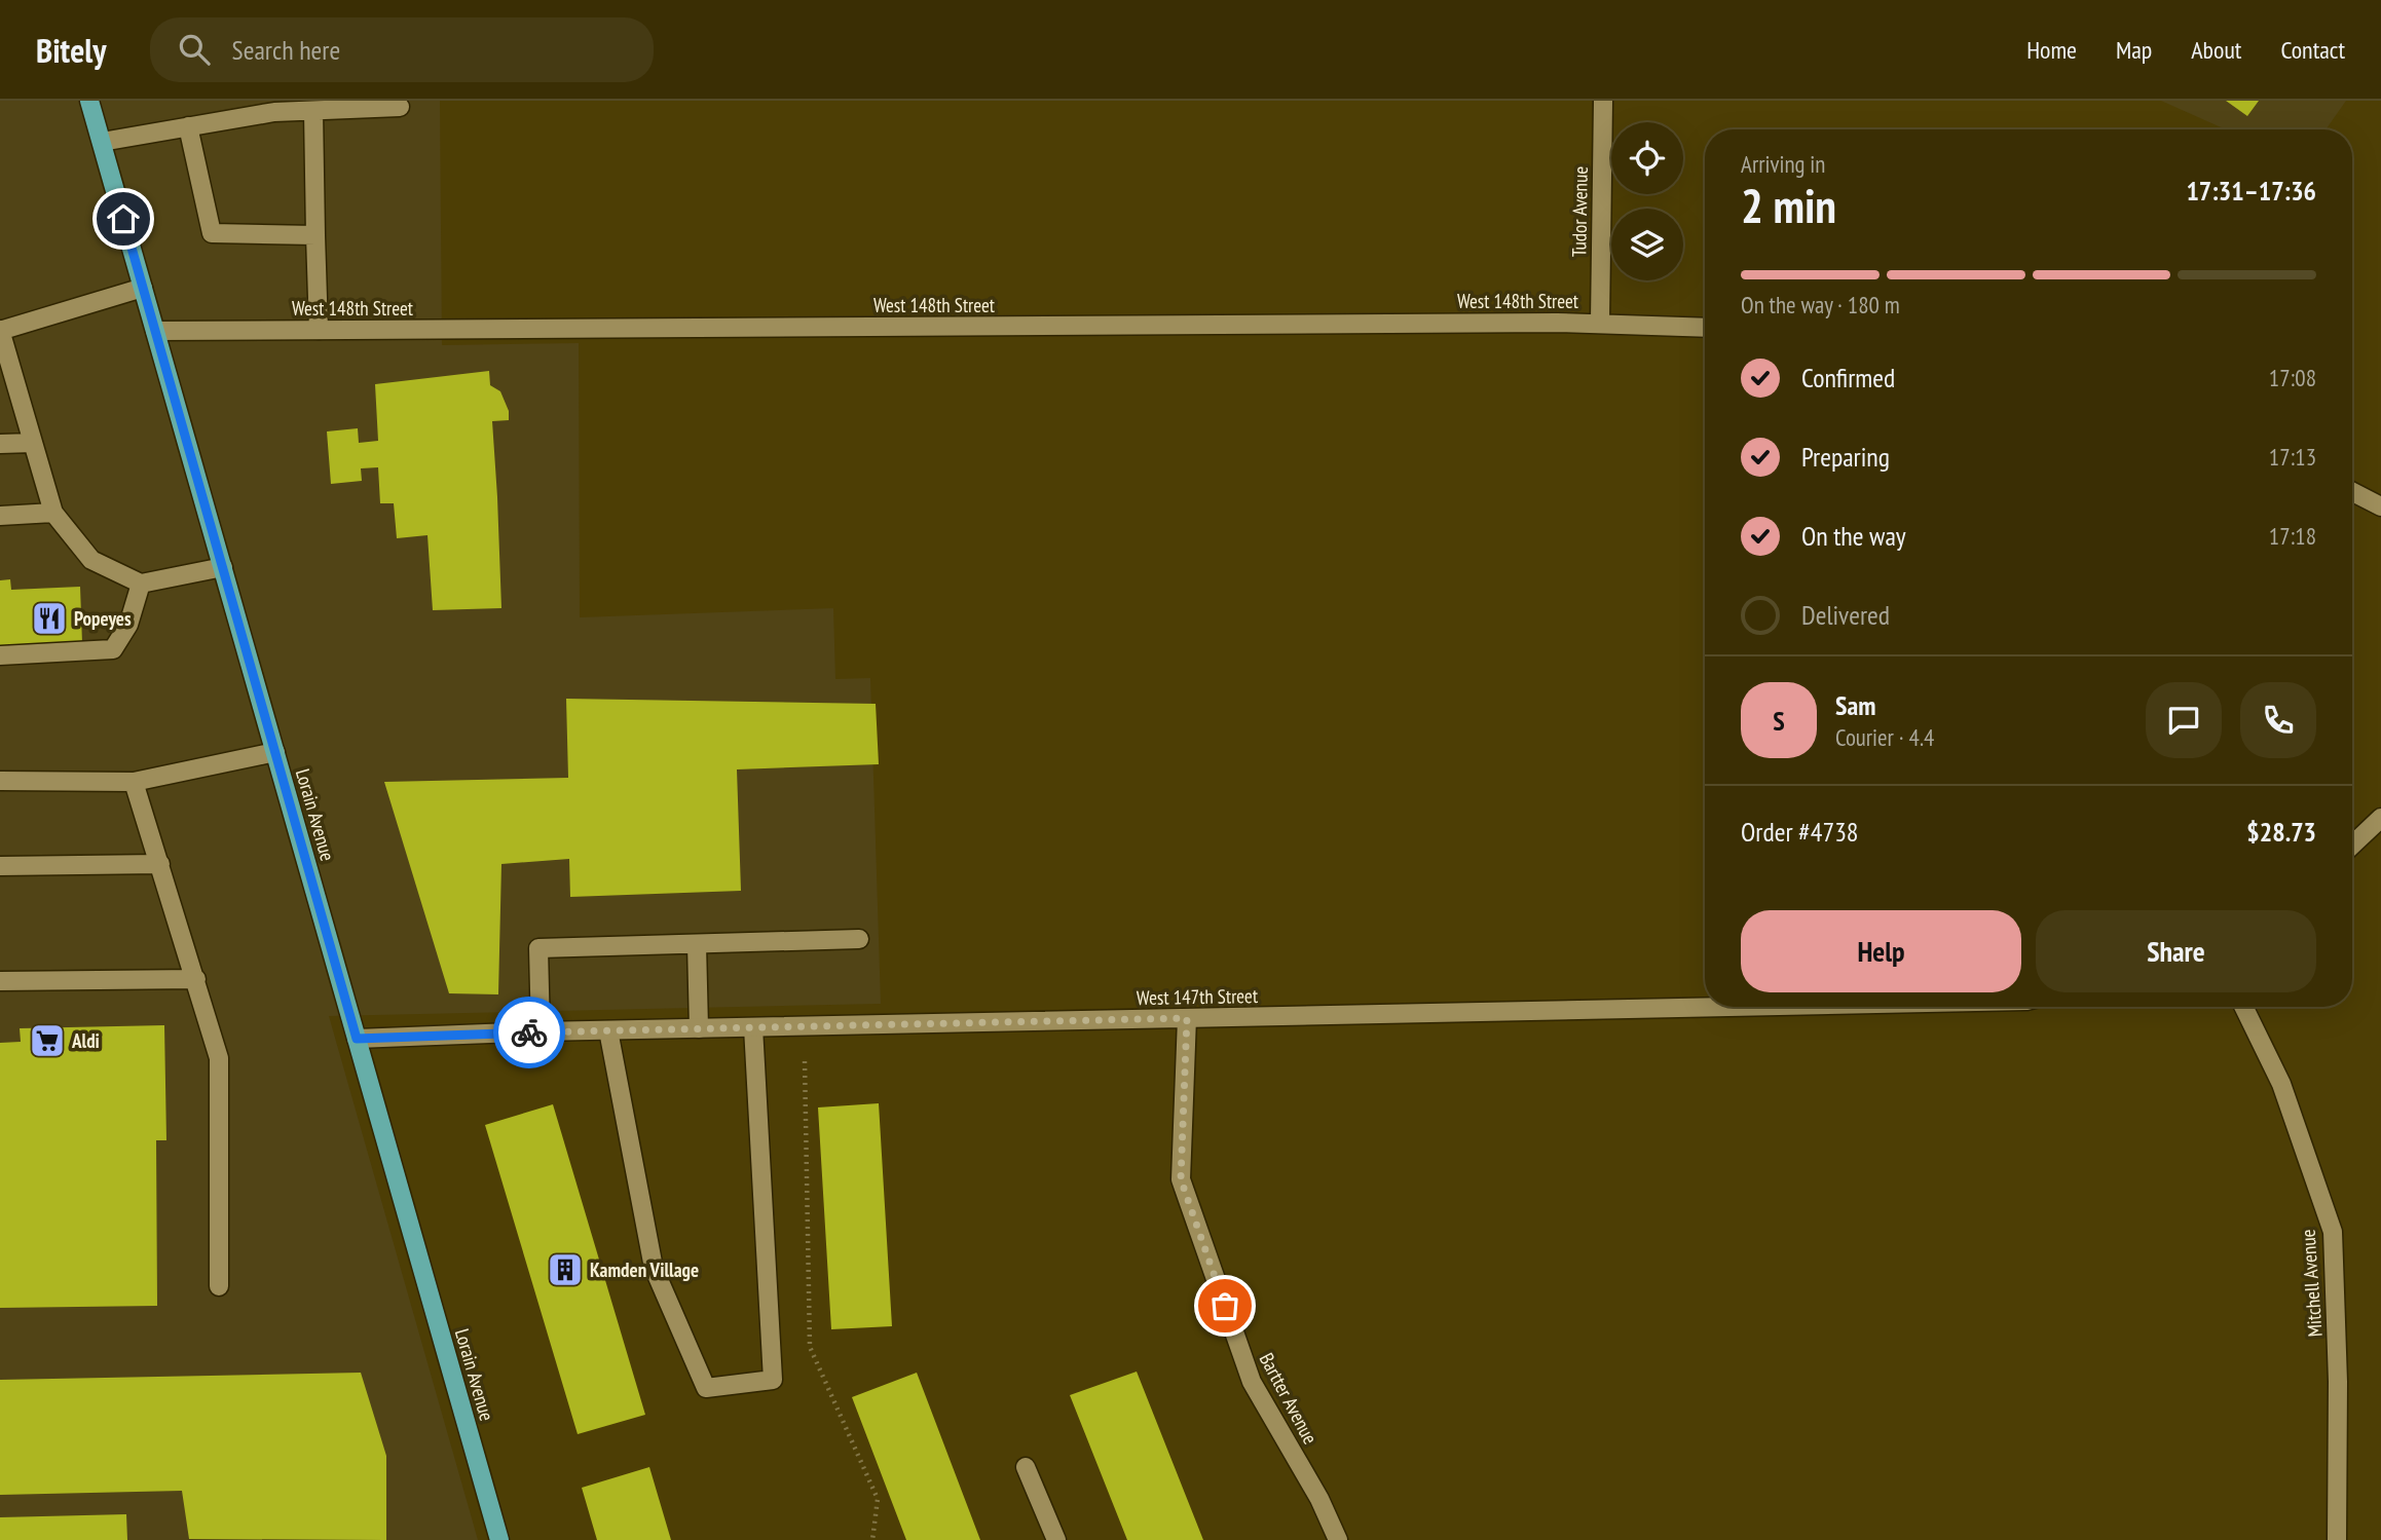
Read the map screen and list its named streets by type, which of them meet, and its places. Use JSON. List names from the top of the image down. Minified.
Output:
{"streets":{"main road":["Lorain Avenue"],"street":["Tudor Avenue","West 148th Street","West 147th Street","Mitchell Avenue","Bartter Avenue"]},"crossings":[["Tudor Avenue","West 148th Street"],["West 148th Street","Lorain Avenue"],["Lorain Avenue","West 147th Street"],["West 147th Street","Bartter Avenue"]],"places":{"restaurant":["Popeyes"],"supermarket":["Aldi"],"building":["Kamden Village"]},"page":{"header":"Bitely","search":"Search here","nav":["Home","Map","About","Contact"],"heading":["2 min","Arriving in","17:31–17:36"],"panel":["Sam","Courier · 4.4","Order #4738","$28.73"],"bar":"On the way · 180 m","list":[["Confirmed","17:08"],["Preparing","17:13"],["On the way","17:18"],"Delivered"],"round":"S","buttons":["Help","Share"]}}
